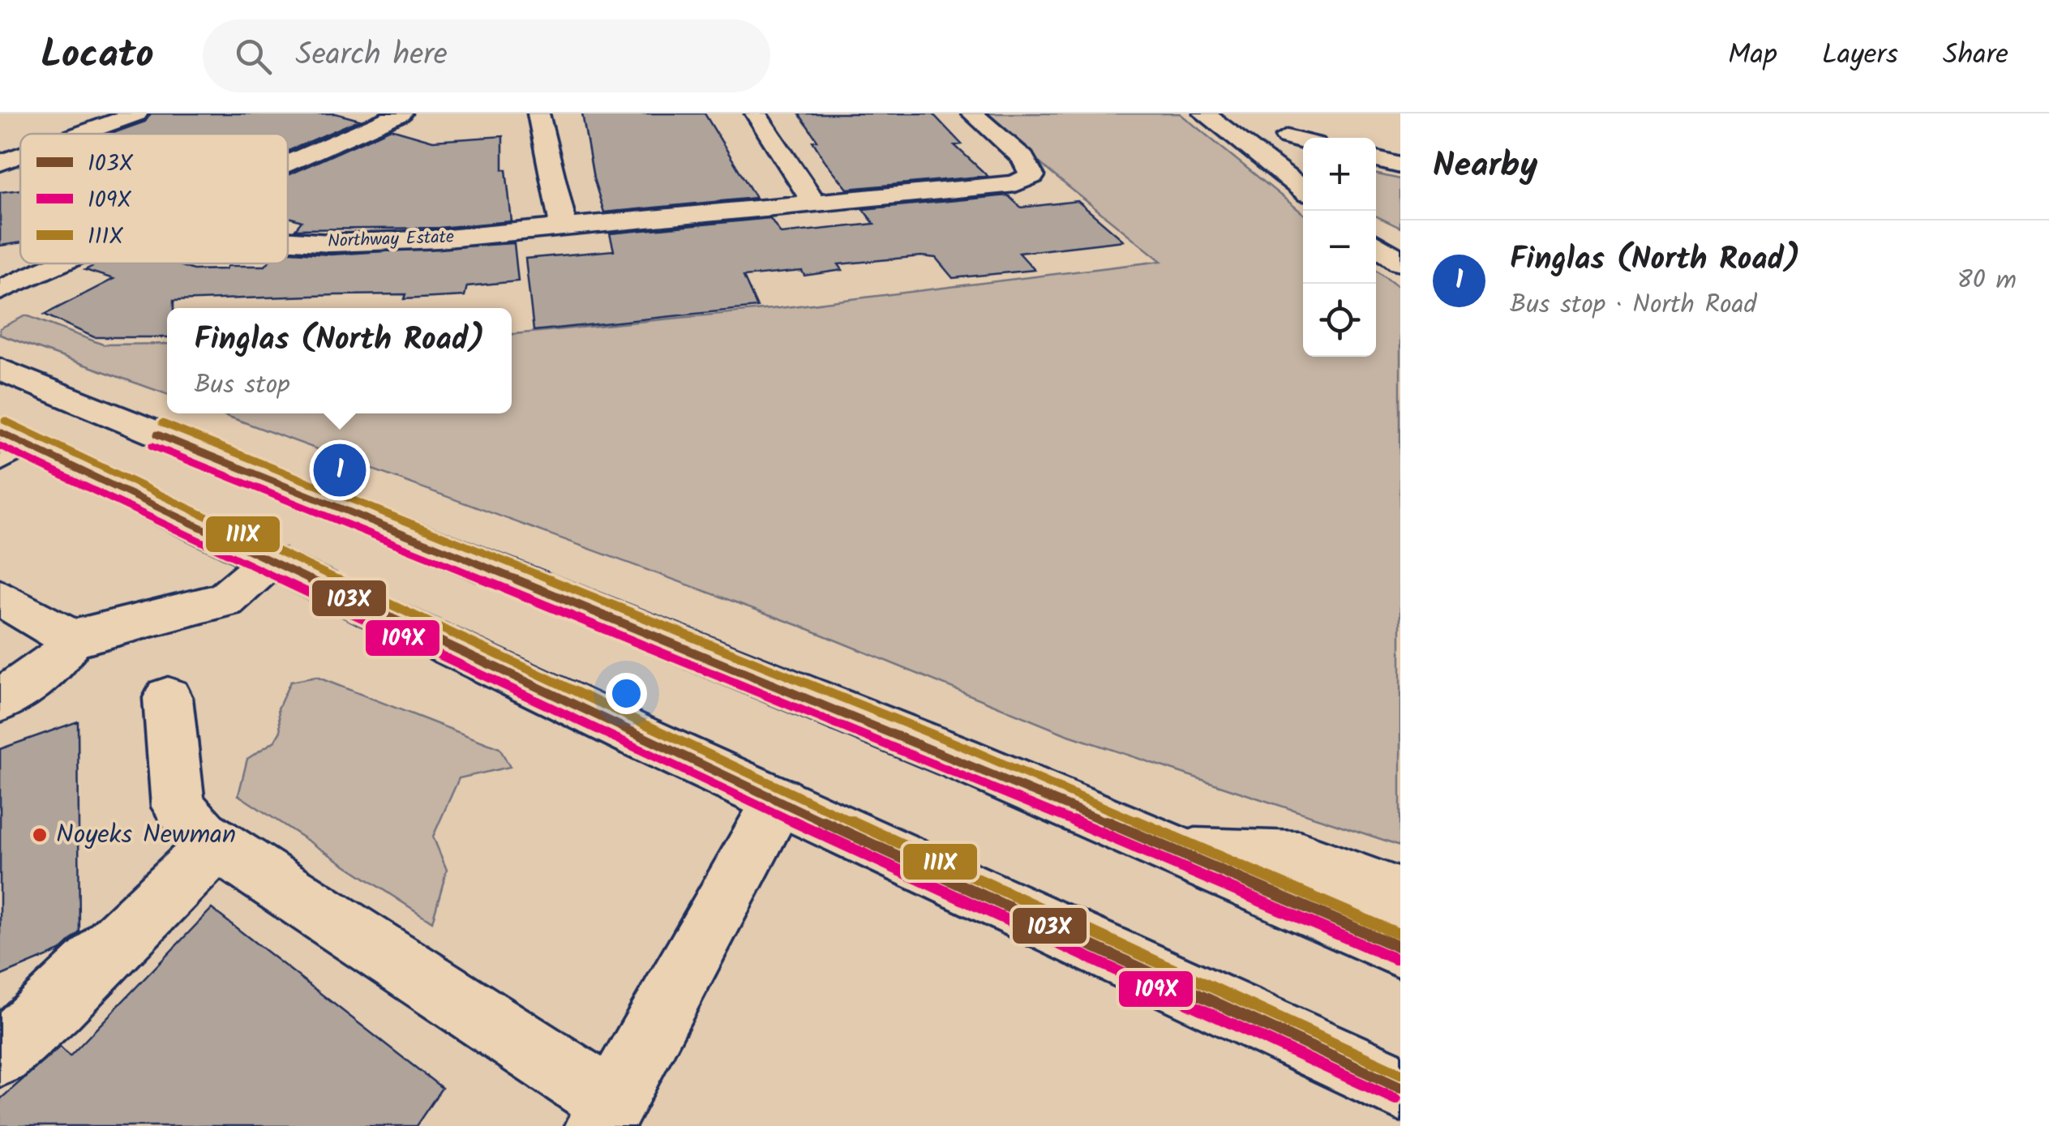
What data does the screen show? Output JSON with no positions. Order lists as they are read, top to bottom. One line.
{"streets":{"street":["Northway Estate"]},"places":["Noyeks Newman"],"lines":["transit line 111X","transit line 103X","transit line 109X"],"legend":["103X","109X","111X"],"page":{"header":"Locato","search":"Search here","nav":["Map","Layers","Share"],"heading":"Nearby","map_buttons":["+","−"],"list":[{"mark":"1","name":"Finglas (North Road)","note":"Bus stop · North Road","value":"80 m"}],"popup":["Finglas (North Road)","Bus stop"],"pins":"1"}}
